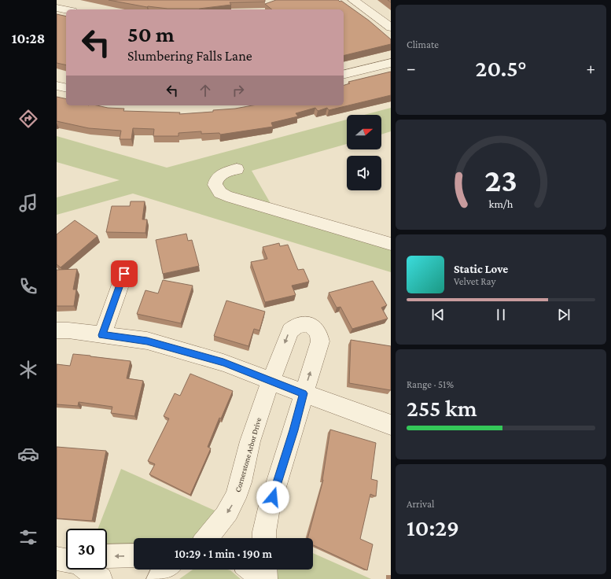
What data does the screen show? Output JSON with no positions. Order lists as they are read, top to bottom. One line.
{"streets":{"street":["Cornerstone Arbor Drive"]},"north":"right","page":{"tabs":"10:28","tile":["Climate",["Range · 51%","255 km"],["Arrival","10:29"]],"turn":["50 m","Slumbering Falls Lane"],"heat":["−","20.5°","+"],"song":["Static Love","Velvet Ray"],"limit":"30","trip":"10:29 · 1 min · 190 m","gauge":["23","km/h"]}}
